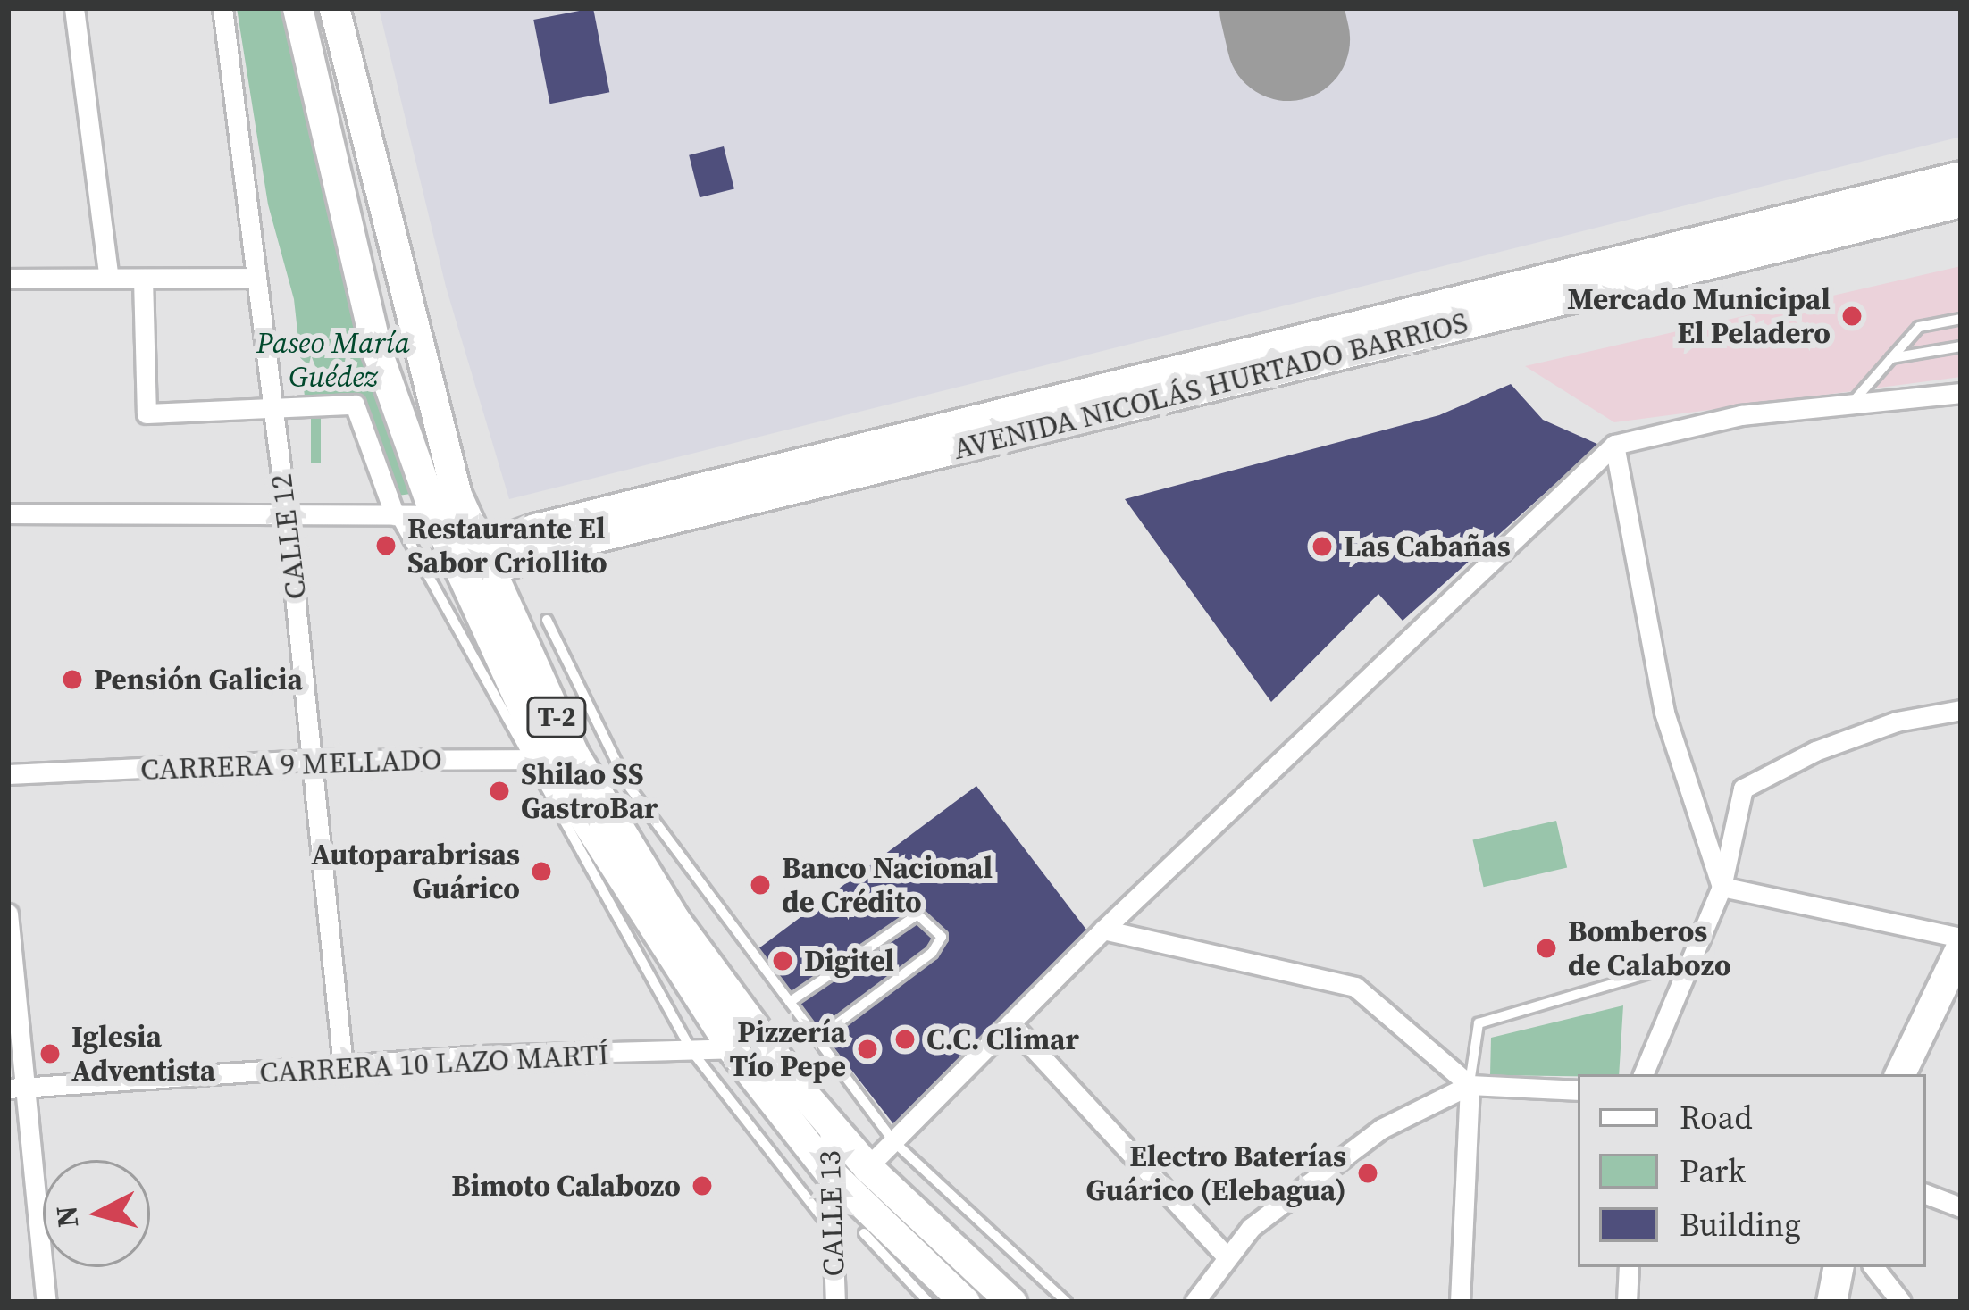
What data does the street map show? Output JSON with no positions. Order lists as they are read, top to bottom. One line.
{"streets":{"main road":["AVENIDA NICOLÁS HURTADO BARRIOS","T-2"],"street":["CALLE 12","CARRERA 9 MELLADO","CARRERA 10 LAZO MARTÍ","CALLE 13"]},"crossings":[["AVENIDA NICOLÁS HURTADO BARRIOS","T-2"],["CALLE 12","CARRERA 9 MELLADO"],["CALLE 12","CARRERA 10 LAZO MARTÍ"],["T-2","CARRERA 9 MELLADO"],["T-2","CARRERA 10 LAZO MARTÍ"],["T-2","CALLE 13"]],"parks":["Paseo María Guédez"],"places":["Mercado Municipal El Peladero","Restaurante El Sabor Criollito","Las Cabañas","Pensión Galicia","Shilao SS GastroBar","Autoparabrisas Guárico","Banco Nacional de Crédito","Bomberos de Calabozo","Digitel","C.C. Climar","Pizzería Tío Pepe","Iglesia Adventista","Electro Baterías Guárico (Elebagua)","Bimoto Calabozo"],"legend":["Road","Park","Building"],"north":"left"}
